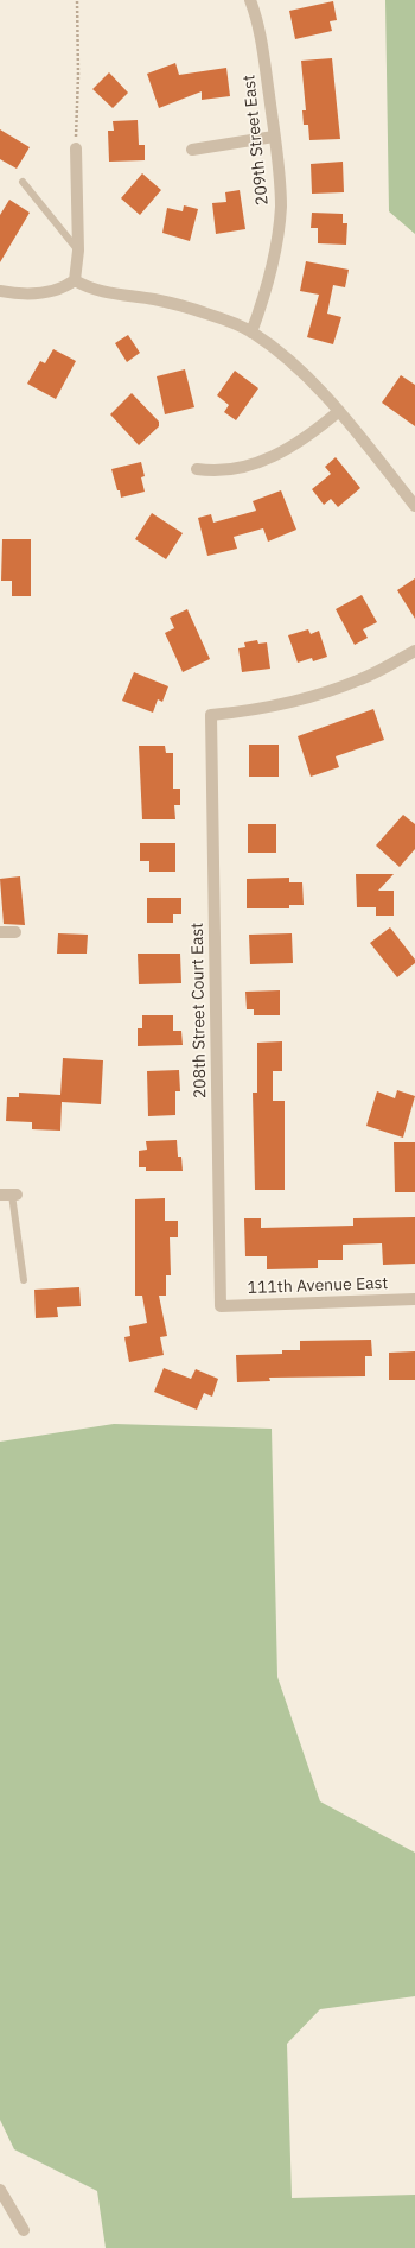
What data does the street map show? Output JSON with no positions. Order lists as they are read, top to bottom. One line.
{"streets":{"street":["209th Street East","208th Street Court East","111th Avenue East"]},"crossings":[["208th Street Court East","111th Avenue East"]]}
